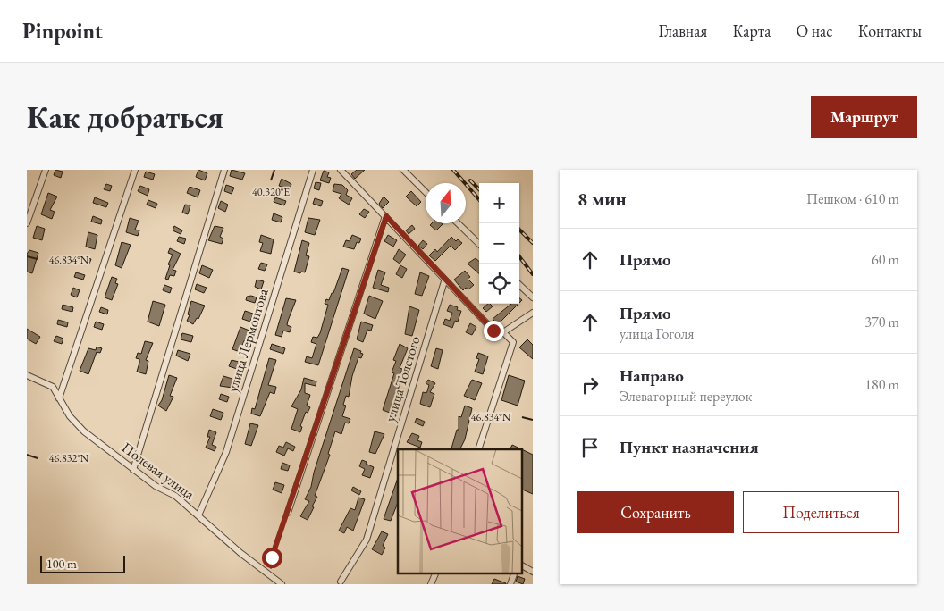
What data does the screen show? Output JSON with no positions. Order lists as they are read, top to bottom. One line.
{"streets":{"street":["улица Лермонтова","улица Толстого","Полевая улица"]},"crossings":[["улица Лермонтова","Полевая улица"]],"scale_bar":"100 m","north":"top","page":{"header":"Pinpoint","nav":["Главная","Карта","О нас","Контакты"],"buttons":["Маршрут",["Сохранить","Поделиться"]],"title":"Как добраться","heading":["8 мин","Пешком · 610 m"],"map_buttons":["+","−"],"list":[["Прямо","60 m"],["Прямо","улица Гоголя","370 m"],["Направо","Элеваторный переулок","180 m"],"Пункт назначения"],"scale":"100 m"},"coordinates":["40.320°E","46.834°N","46.832°N"]}
